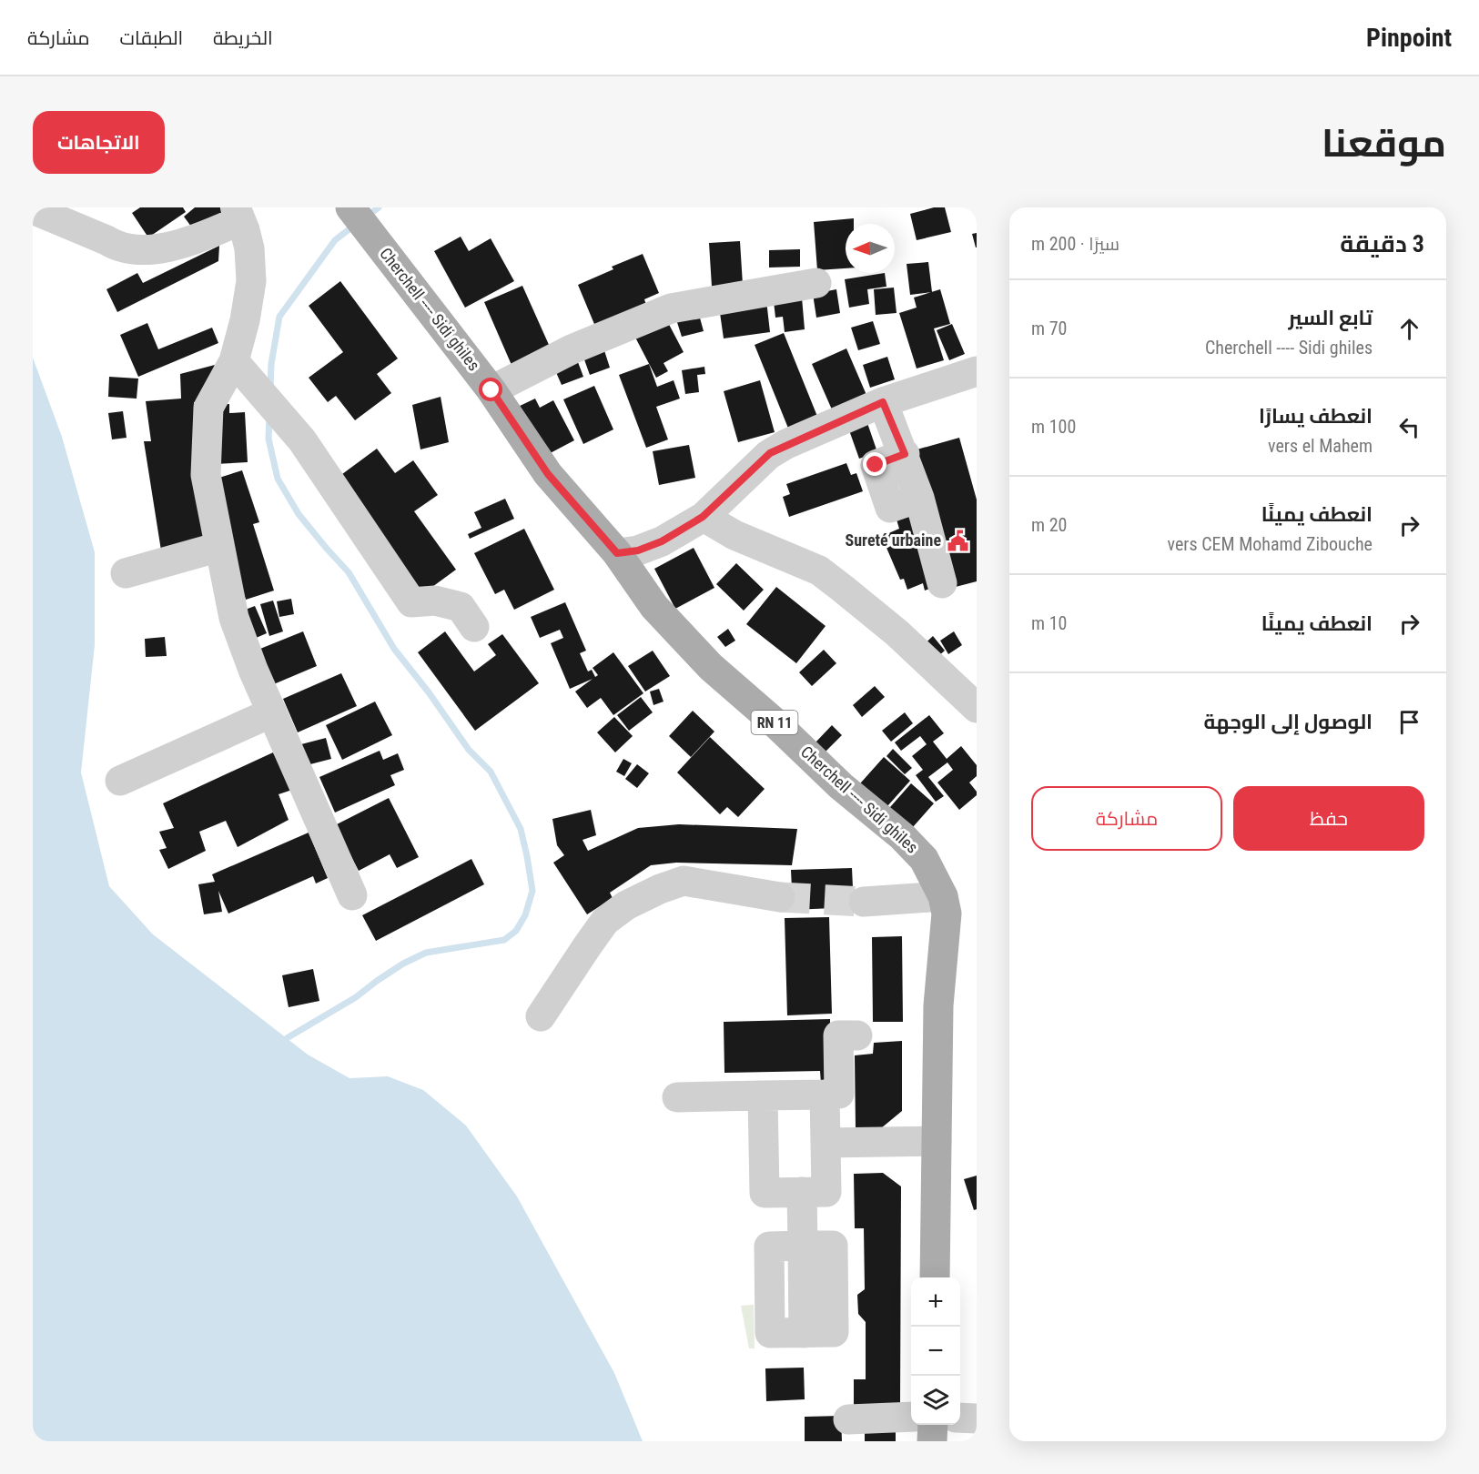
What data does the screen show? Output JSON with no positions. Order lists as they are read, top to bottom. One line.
{"streets":{"main road":["Cherchell ---- Sidi ghiles","RN 11"]},"places":{"public building":["Sureté urbaine"]},"north":"left","page":{"header":"Pinpoint","nav":["الخريطة","الطبقات","مشاركة"],"title":"موقعنا","buttons":["الاتجاهات",["حفظ","مشاركة"]],"heading":["3 دقيقة","سيرًا · 200 m"],"list":[["تابع السير","Cherchell ---- Sidi ghiles","70 m"],["انعطف يسارًا","vers el Mahem","100 m"],["انعطف يمينًا","vers CEM Mohamd Zibouche","20 m"],["انعطف يمينًا","10 m"],"الوصول إلى الوجهة"],"map_buttons":["+","−"]}}
